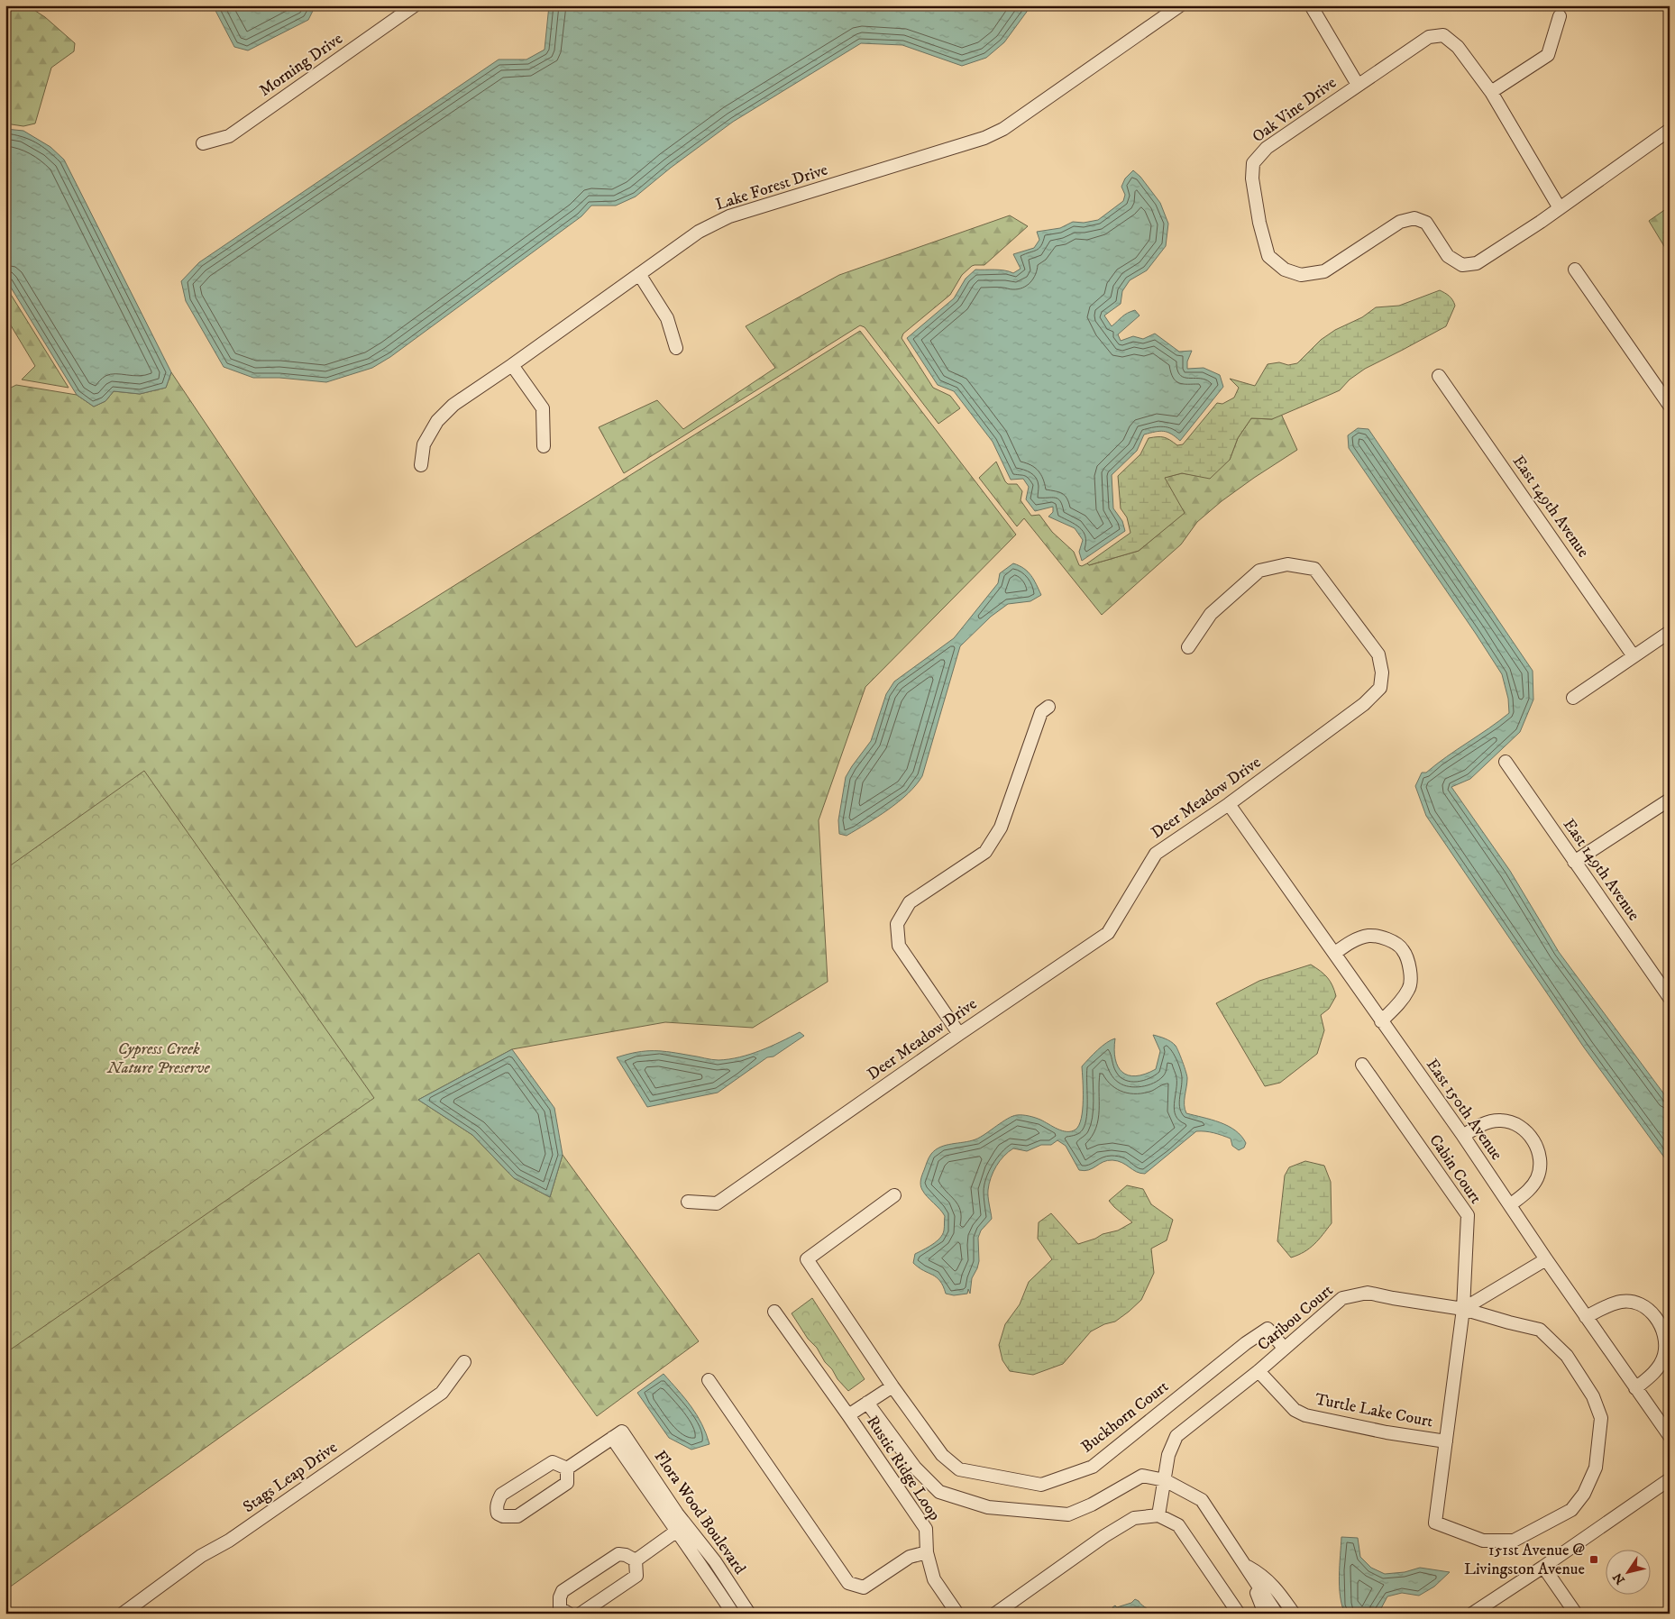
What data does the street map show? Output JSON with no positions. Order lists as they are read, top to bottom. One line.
{"streets":{"street":["Morning Drive","Oak Vine Drive","Lake Forest Drive","East 149th Avenue","Deer Meadow Drive","East 150th Avenue","Cabin Court","Caribou Court","Turtle Lake Court","Buckhorn Court","Rustic Ridge Loop","Stags Leap Drive","Flora Wood Boulevard"]},"crossings":[["Deer Meadow Drive","East 150th Avenue"],["Cabin Court","Caribou Court"],["Cabin Court","Turtle Lake Court"],["Caribou Court","Turtle Lake Court"],["Caribou Court","Buckhorn Court"]],"parks":["Cypress Creek Nature Preserve"],"places":{"transit":["151st Avenue @ Livingston Avenue"]},"north":"bottom left"}
